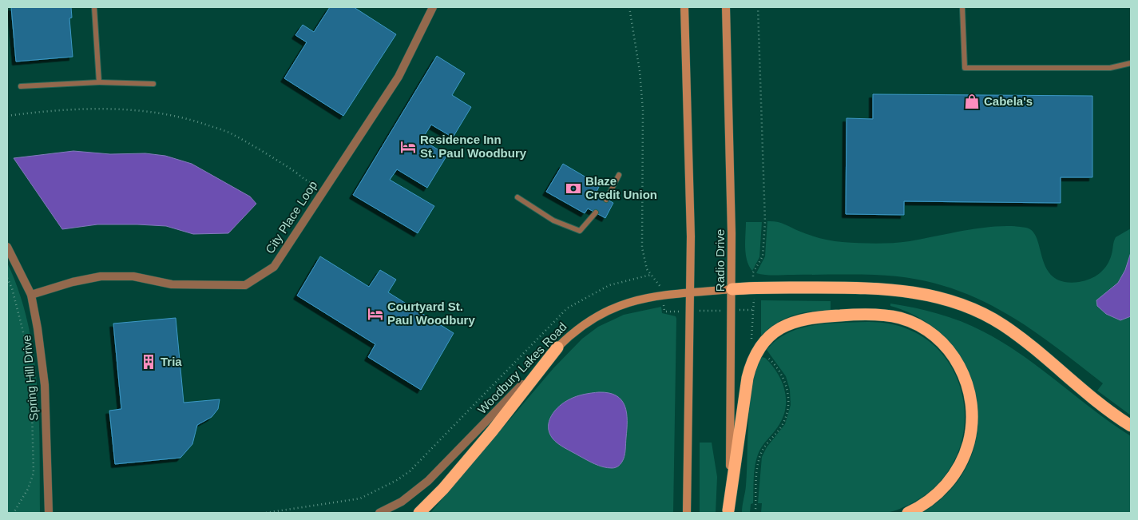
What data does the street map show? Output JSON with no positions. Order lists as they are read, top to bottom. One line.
{"streets":{"main road":["Radio Drive","Woodbury Lakes Road"],"street":["City Place Loop","Spring Hill Drive"]},"crossings":[["City Place Loop","Spring Hill Drive"],["Radio Drive","Woodbury Lakes Road"]],"places":{"shop":["Cabela's"],"hotel":["Residence Inn St. Paul Woodbury","Courtyard St. Paul Woodbury"],"bank":["Blaze Credit Union"],"building":["Tria"]}}
